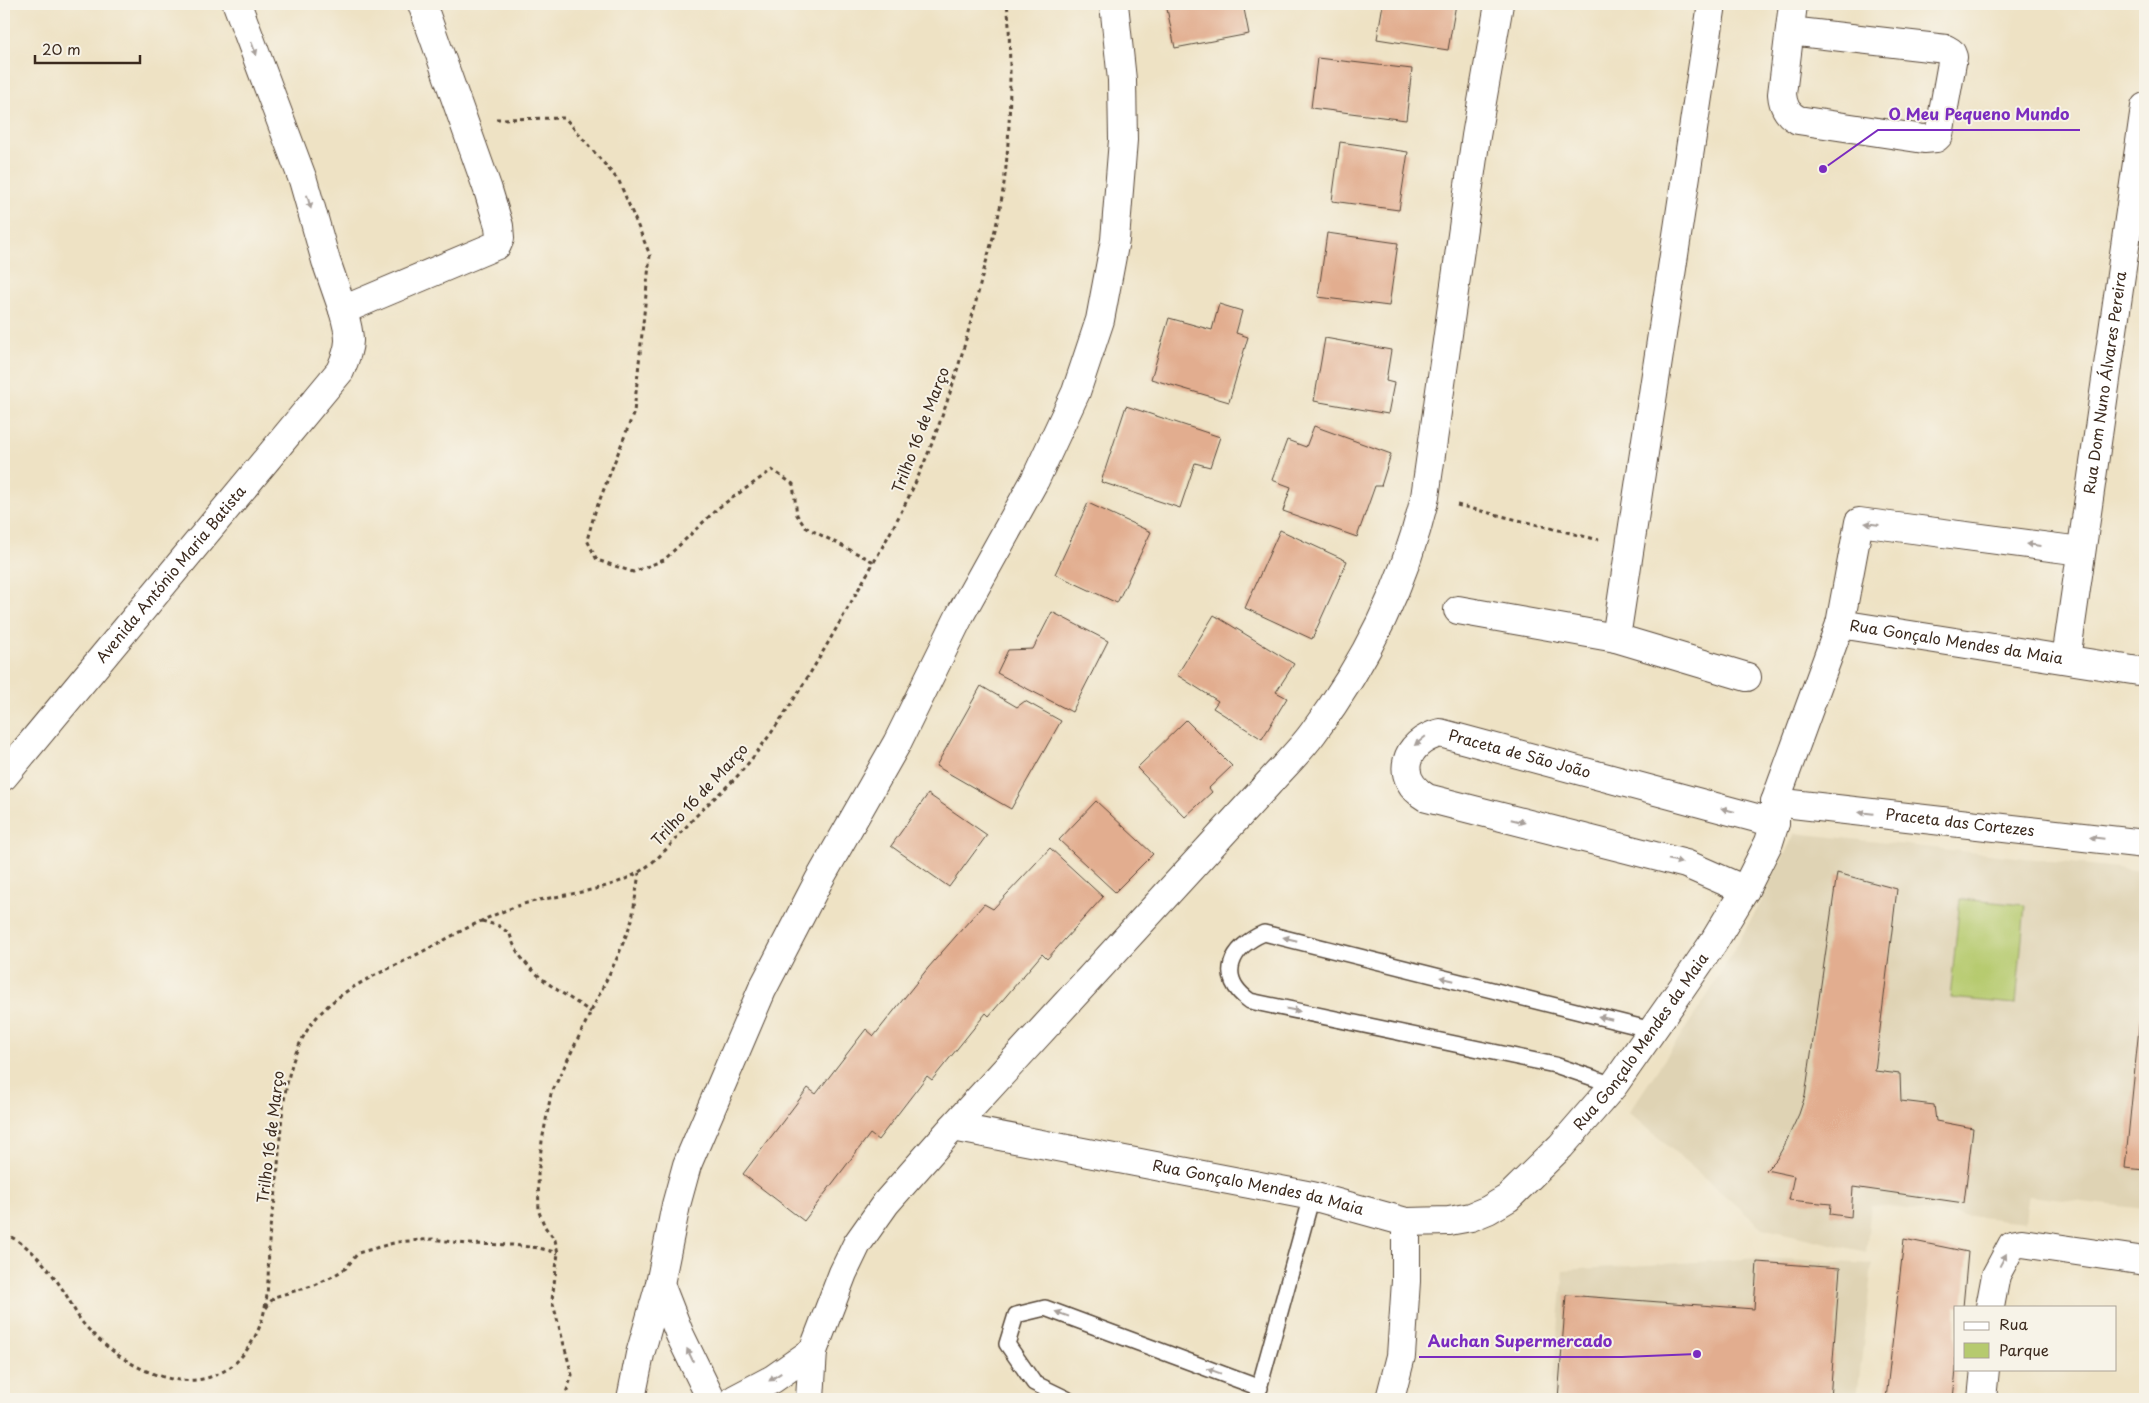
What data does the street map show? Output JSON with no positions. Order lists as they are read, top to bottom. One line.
{"streets":{"street":["Rua Dom Nuno Álvares Pereira","Avenida António Maria Batista","Rua Gonçalo Mendes da Maia","Praceta de São João","Praceta das Cortezes"],"path":["Trilho 16 de Março"]},"crossings":[["Rua Dom Nuno Álvares Pereira","Rua Gonçalo Mendes da Maia"],["Rua Gonçalo Mendes da Maia","Praceta de São João"],["Rua Gonçalo Mendes da Maia","Praceta das Cortezes"],["Praceta de São João","Praceta das Cortezes"]],"one_way":["Praceta das Cortezes"],"places":["O Meu Pequeno Mundo","Auchan Supermercado"],"legend":["Rua","Parque"],"scale_bar":"20 m"}
